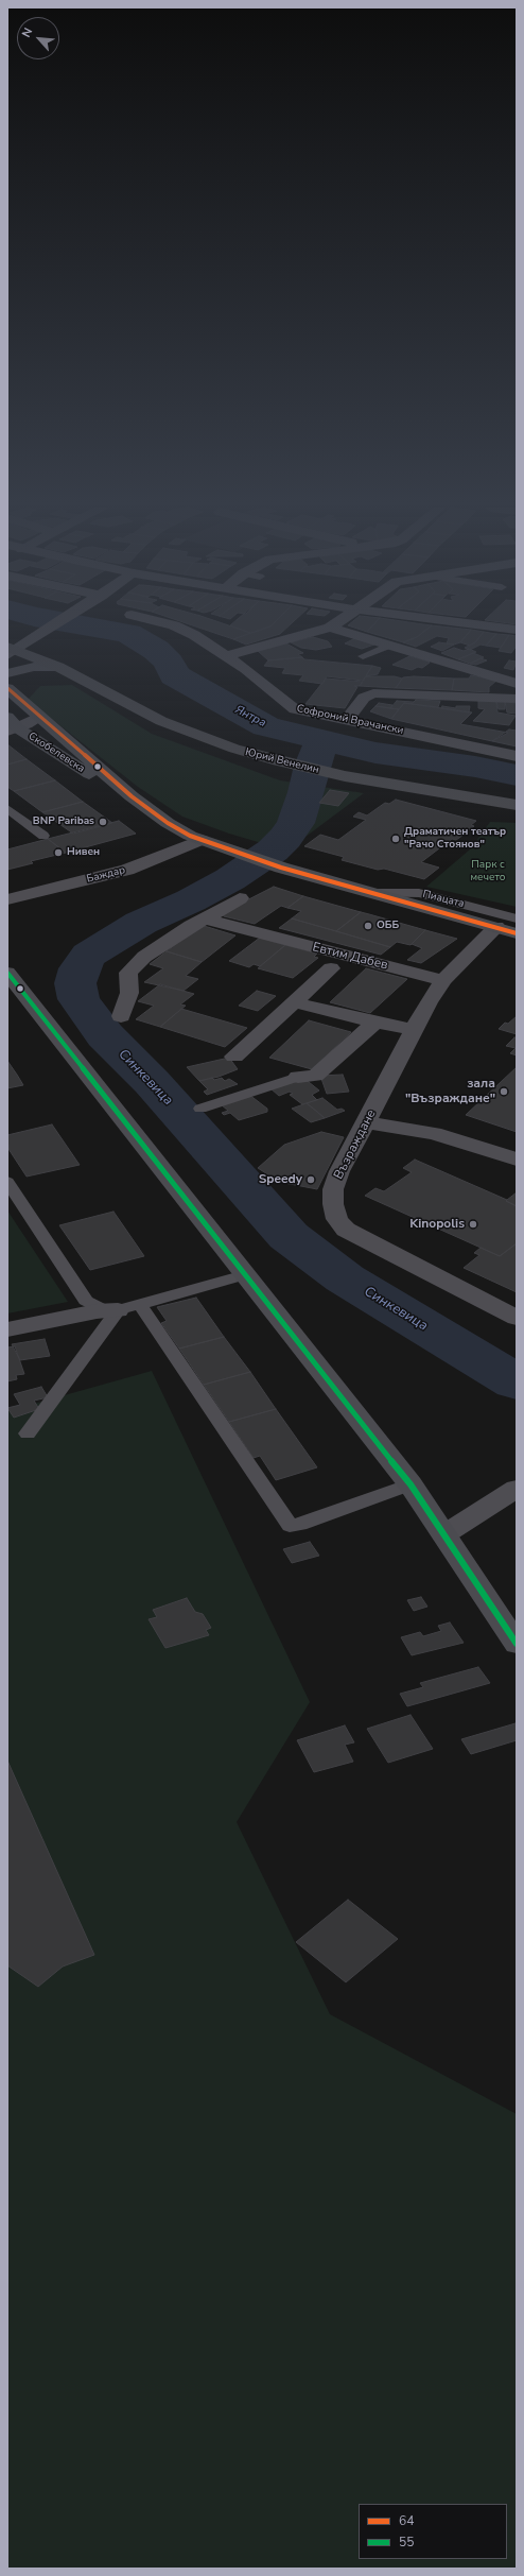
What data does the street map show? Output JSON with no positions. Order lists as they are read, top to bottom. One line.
{"streets":{"main road":["Скобелевска","Юрий Венелин"],"street":["Софроний Врачански","Баждар","Евтим Дабев","Възраждане"],"lane":["Пиацата"]},"crossings":[["Скобелевска","Баждар"],["Скобелевска","Пиацата"],["Скобелевска","Възраждане"],["Евтим Дабев","Възраждане"]],"water":["Янтра","Синкевица"],"parks":["Парк с мечето"],"places":["BNP Paribas","Драматичен театър \"Рачо Стоянов\"","Нивен","ОББ","зала \"Възраждане\"","Speedy","Kinopolis"],"lines":["transit line 64","transit line 55"],"legend":["64","55"],"north":"top left"}
